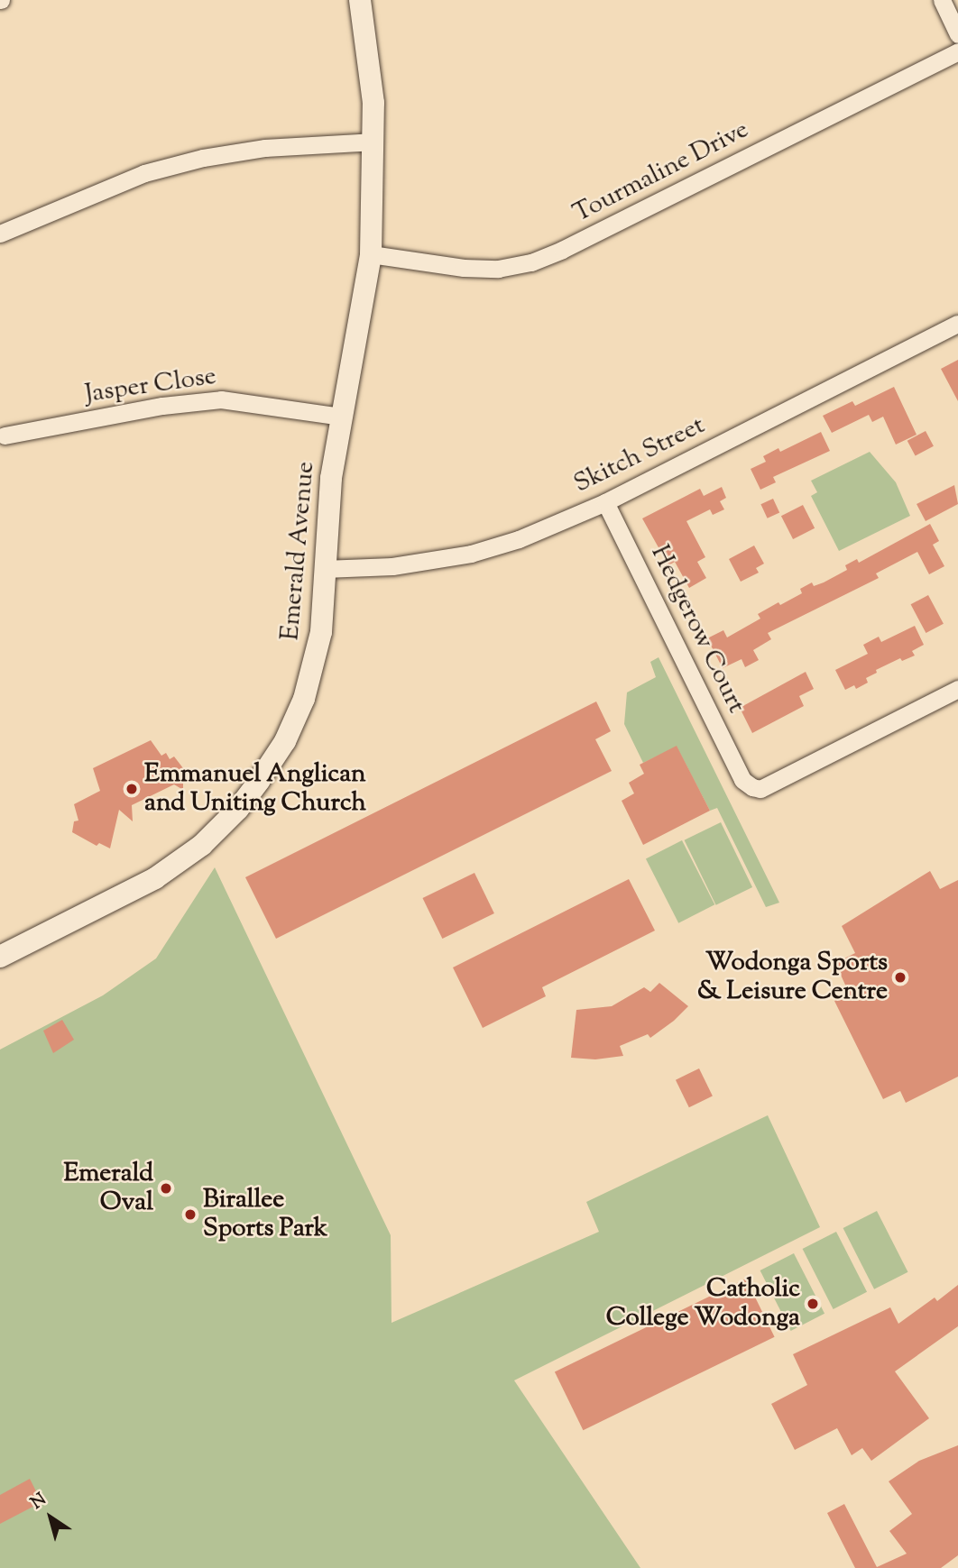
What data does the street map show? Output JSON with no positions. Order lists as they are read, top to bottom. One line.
{"streets":{"street":["Tourmaline Drive","Jasper Close","Skitch Street","Emerald Avenue","Hedgerow Court"]},"crossings":[["Tourmaline Drive","Emerald Avenue"],["Jasper Close","Emerald Avenue"],["Skitch Street","Emerald Avenue"],["Skitch Street","Hedgerow Court"]],"places":["Emmanuel Anglican and Uniting Church","Wodonga Sports & Leisure Centre","Emerald Oval","Birallee Sports Park","Catholic College Wodonga"],"north":"top left"}
